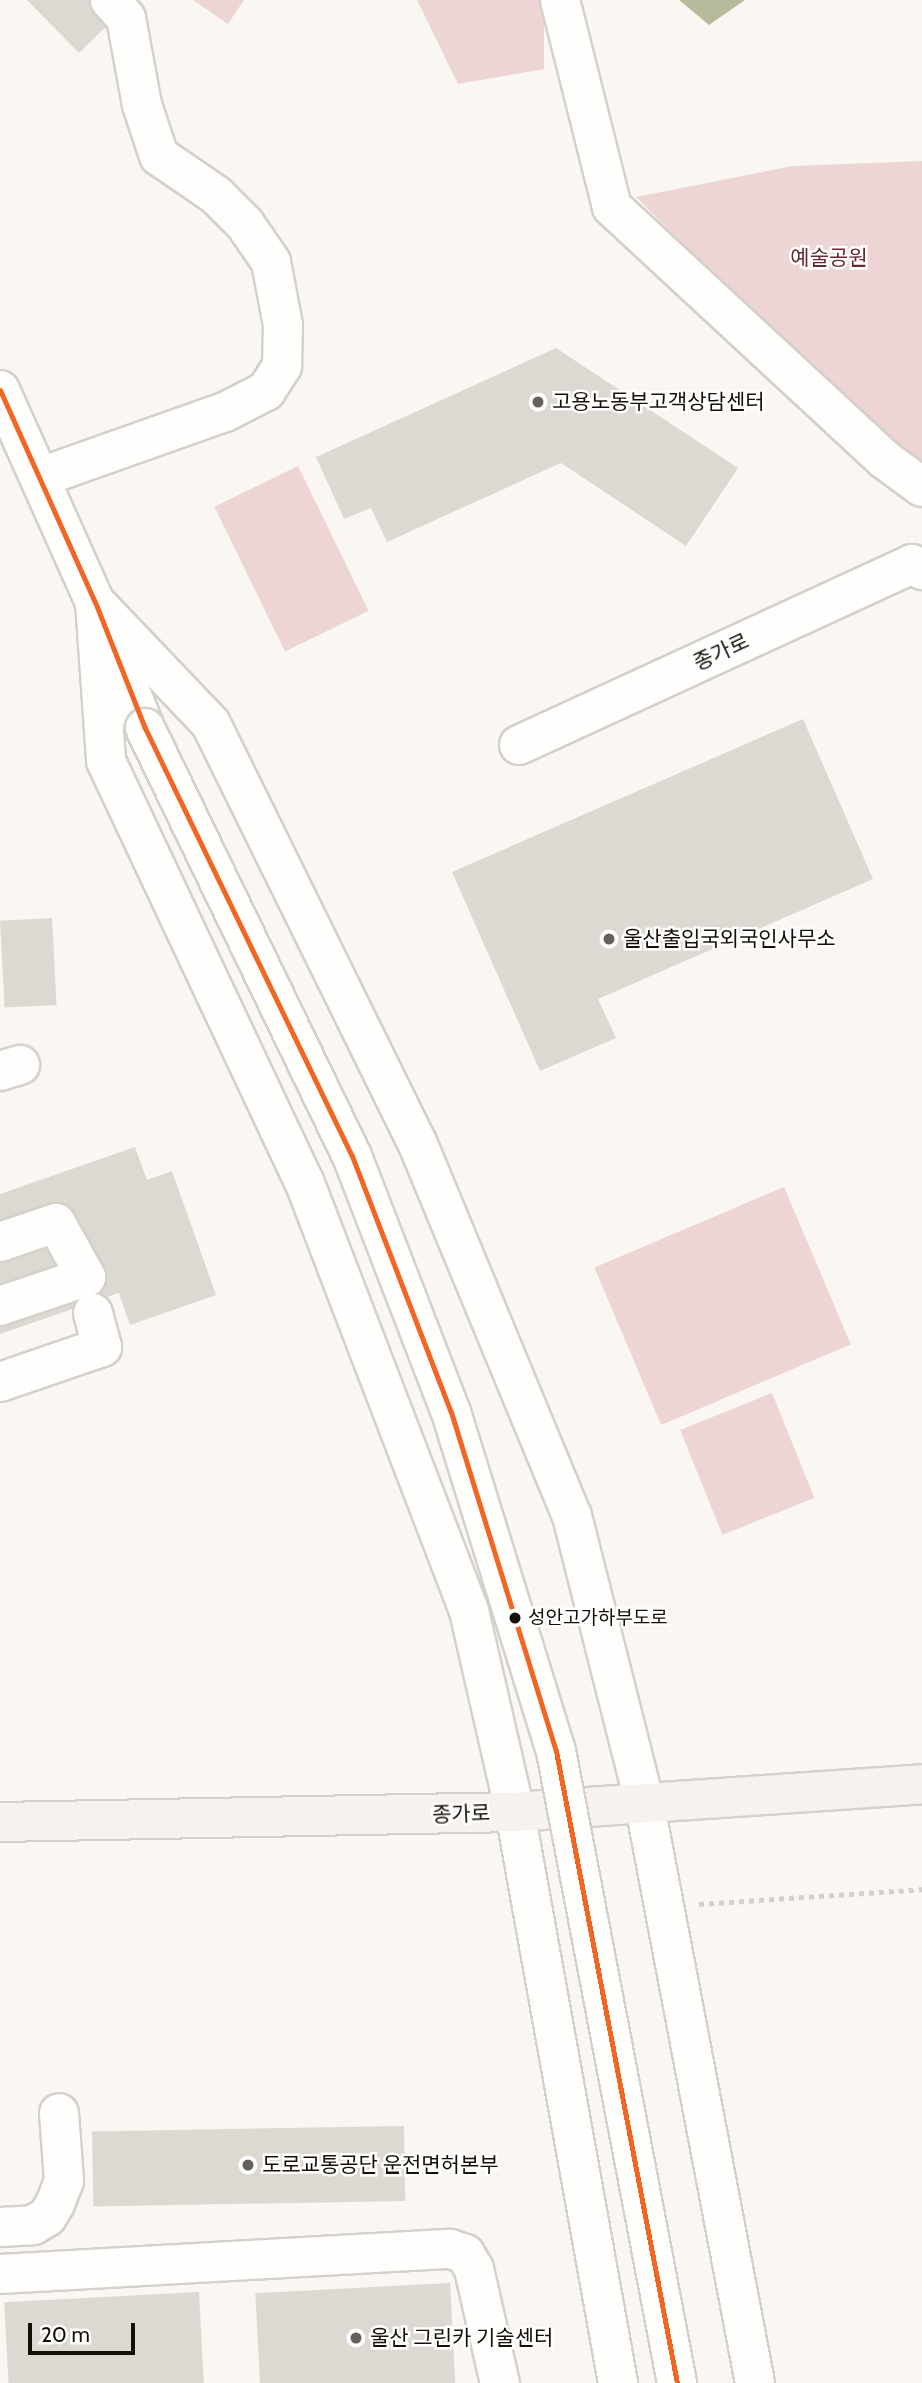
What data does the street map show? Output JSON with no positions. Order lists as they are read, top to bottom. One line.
{"streets":{"main road":["종가로"]},"parks":["예술공원"],"places":["고용노동부고객상담센터","울산출입국외국인사무소","성안고가하부도로","도로교통공단 운전면허본부","울산 그린카 기술센터"],"scale_bar":"20 m"}
